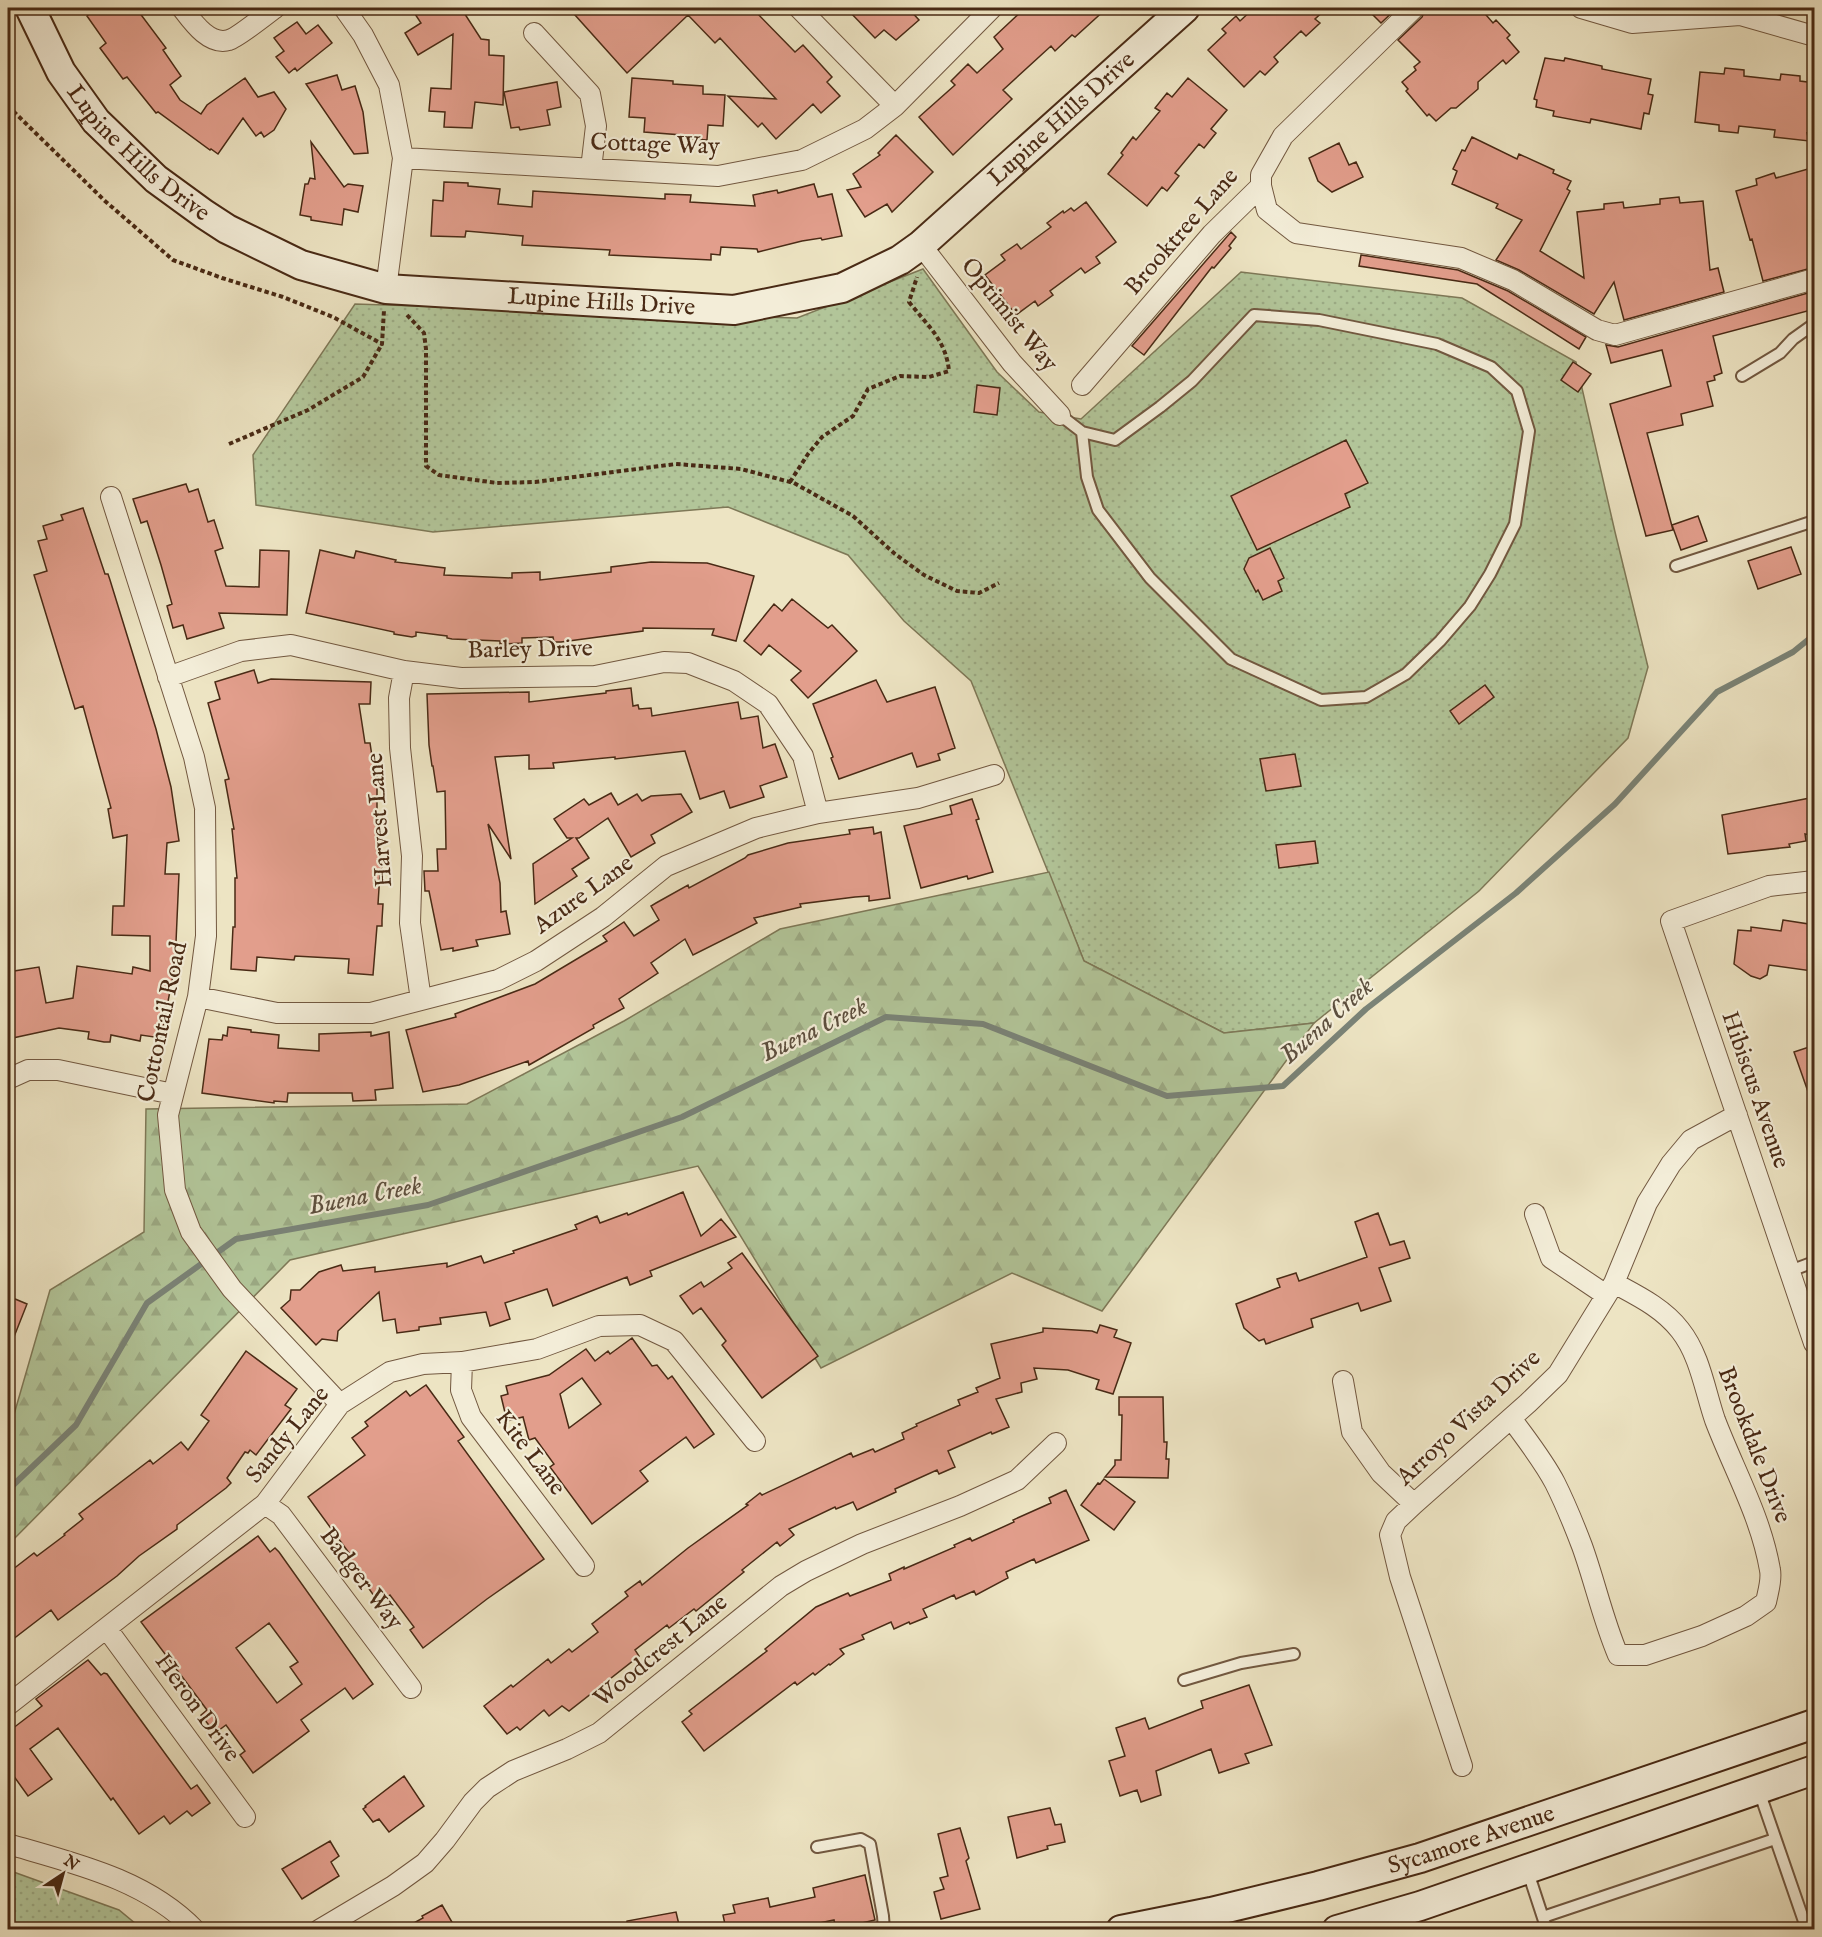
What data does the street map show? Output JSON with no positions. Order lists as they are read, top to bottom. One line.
{"streets":{"street":["Lupine Hills Drive","Cottage Way","Brooktree Lane","Optimist Way","Barley Drive","Harvest Lane","Azure Lane","Cottontail Road","Hibiscus Avenue","Arroyo Vista Drive","Sandy Lane","Brookdale Drive","Kite Lane","Badger Way","Woodcrest Lane","Heron Drive","Sycamore Avenue"]},"crossings":[["Lupine Hills Drive","Optimist Way"],["Barley Drive","Harvest Lane"],["Barley Drive","Azure Lane"],["Barley Drive","Cottontail Road"],["Harvest Lane","Azure Lane"],["Azure Lane","Cottontail Road"],["Cottontail Road","Sandy Lane"],["Hibiscus Avenue","Arroyo Vista Drive"],["Arroyo Vista Drive","Brookdale Drive"],["Sandy Lane","Kite Lane"],["Sandy Lane","Badger Way"],["Sandy Lane","Heron Drive"]],"water":["Buena Creek"],"north":"top right"}
